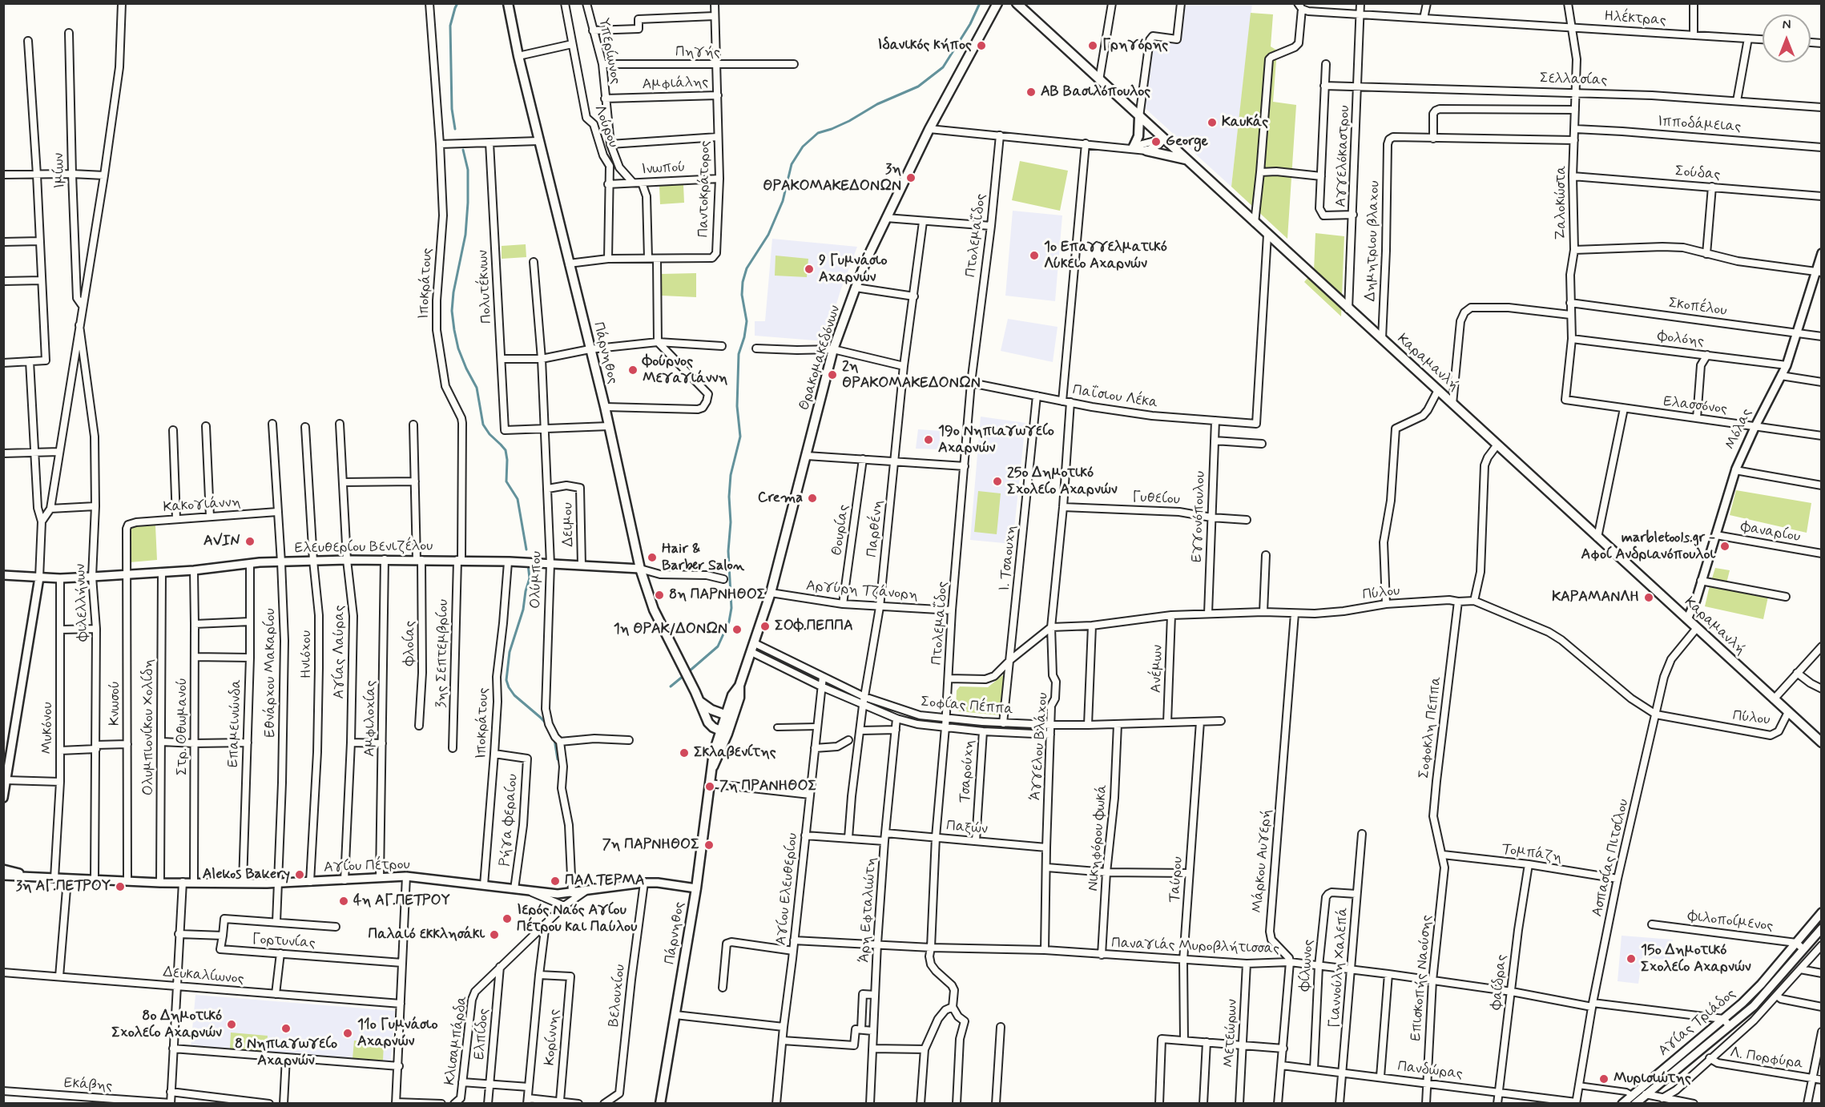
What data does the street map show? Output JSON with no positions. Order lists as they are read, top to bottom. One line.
{"streets":{"main road":["Πάρνηθος","Θρακομακεδόνων","Καραμανλή"],"street":["Ηλέκτρας","Υπερίωνος","Πηγής","Σελλασίας","Αμφιάλης","Ιπποδάμειας","Λούρου","Αγγελόκαστρου","Ινωπού","Ιμίων","Σούδας","Παντοκράτορος","Ζαλοκώστα","Πτολεμαΐδος","Δημητριου βλαχου","Ιποκράτους","Πολυτέκνων","Σκοπέλου","Φολόης","Παΐσιου Λέκα","Ελασσόνος","Μόλας","Γυθείου","Κακογιάννη","Εγγονόπουλου","Δειμου","Παρθένη","Θουρίας","Φαναρίου","Ελευθερίου Βενιζέλου","Ι. Τσαουχη","Ολύμπου","Αργύρη Τζάνορη","Πύλου","Φιλελλήνων","Φλοίας","Αγίας Λαύρας","3ης Σεπτεμβρίου","Ηνιόχου","Ανέμων","Εθνάρχου Μακαρίου","Κνωσού","Σοφίας Πέππα","Αμφιλοχίας","Επαμεινώνδα","Στρ. Οθωμανού","Ολυμπιονίκου Χολίδη","Σοφοκλη Πεππα","Μυκόνου","Άγγελου Βλάχου","Τσαρούχη","Ρήγα Φεραίου","Παξών","Νικηφόρου Φωκά","Τομπάζη","Ασπασίας Πιτσίλου","Μάρκου Αυγερή","Αγίου Πέτρου","Ταύρου","Αγίου Ελευθερίου","Άρη Εφταλιώτη","Φιλοποίμενος","Γορτυνίας","Παναγιάς Μυροβλήτισσας","Φίλωνος","Γιαννούλη Χαλεπά","Δευκαλίωνος","Επισκοπής Ναούσης","Φαίδρας","Βελουχίου","Αγίας Τριάδος","Μετεώρων","Ελπίδος","Κορίννης","Κλισαμπάρδα","Λ. Πορφύρα","Πανδώρας","Εκάβης"]},"crossings":[["Ηλέκτρας","Αγγελόκαστρου"],["Ηλέκτρας","Ζαλοκώστα"],["Υπερίωνος","Πηγής"],["Υπερίωνος","Αμφιάλης"],["Υπερίωνος","Ινωπού"],["Πηγής","Παντοκράτορος"],["Σελλασίας","Αγγελόκαστρου"],["Σελλασίας","Ζαλοκώστα"],["Αμφιάλης","Παντοκράτορος"],["Ιπποδάμειας","Ζαλοκώστα"],["Λούρου","Ινωπού"],["Λούρου","Παντοκράτορος"],["Αγγελόκαστρου","Καραμανλή"],["Ινωπού","Παντοκράτορος"],["Σούδας","Ζαλοκώστα"],["Παντοκράτορος","Πάρνηθος"],["Ζαλοκώστα","Σκοπέλου"],["Ζαλοκώστα","Φολόης"],["Ζαλοκώστα","Ελασσόνος"],["Πτολεμαΐδος","Παΐσιου Λέκα"],["Πτολεμαΐδος","Αργύρη Τζάνορη"],["Πτολεμαΐδος","Σοφίας Πέππα"],["Πτολεμαΐδος","Παξών"],["Πτολεμαΐδος","Παναγιάς Μυροβλήτισσας"],["Δημητριου βλαχου","Καραμανλή"],["Ιποκράτους","Ελευθερίου Βενιζέλου"],["Ιποκράτους","3ης Σεπτεμβρίου"],["Ιποκράτους","Ρήγα Φεραίου"],["Ιποκράτους","Αγίου Πέτρου"],["Πολυτέκνων","Ολύμπου"],["Σκοπέλου","Μόλας"],["Φολόης","Μόλας"],["Πάρνηθος","Θρακομακεδόνων"],["Πάρνηθος","Ελευθερίου Βενιζέλου"],["Πάρνηθος","Αγίου Πέτρου"],["Θρακομακεδόνων","Αργύρη Τζάνορη"],["Θρακομακεδόνων","Σοφίας Πέππα"],["Καραμανλή","Παΐσιου Λέκα"],["Καραμανλή","Μόλας"],["Καραμανλή","Πύλου"],["Καραμανλή","Ασπασίας Πιτσίλου"],["Παΐσιου Λέκα","Εγγονόπουλου"],["Παΐσιου Λέκα","Ι. Τσαουχη"],["Παΐσιου Λέκα","Άγγελου Βλάχου"],["Ελασσόνος","Μόλας"],["Μόλας","Φαναρίου"],["Γυθείου","Εγγονόπουλου"],["Γυθείου","Άγγελου Βλάχου"],["Κακογιάννη","Εθνάρχου Μακαρίου"],["Κακογιάννη","Κνωσού"],["Εγγονόπουλου","Πύλου"],["Δειμου","Ελευθερίου Βενιζέλου"],["Δειμου","Ολύμπου"],["Παρθένη","Αργύρη Τζάνορη"],["Παρθένη","Σοφίας Πέππα"],["Θουρίας","Αργύρη Τζάνορη"],["Ελευθερίου Βενιζέλου","Ολύμπου"],["Ελευθερίου Βενιζέλου","Φιλελλήνων"],["Ελευθερίου Βενιζέλου","Φλοίας"],["Ελευθερίου Βενιζέλου","Αγίας Λαύρας"],["Ελευθερίου Βενιζέλου","3ης Σεπτεμβρίου"],["Ελευθερίου Βενιζέλου","Ηνιόχου"],["Ελευθερίου Βενιζέλου","Εθνάρχου Μακαρίου"],["Ελευθερίου Βενιζέλου","Κνωσού"],["Ελευθερίου Βενιζέλου","Αμφιλοχίας"],["Ελευθερίου Βενιζέλου","Επαμεινώνδα"],["Ελευθερίου Βενιζέλου","Στρ. Οθωμανού"],["Ελευθερίου Βενιζέλου","Ολυμπιονίκου Χολίδη"],["Ελευθερίου Βενιζέλου","Μυκόνου"],["Ι. Τσαουχη","Σοφίας Πέππα"],["Ολύμπου","Αγίου Πέτρου"],["Πύλου","Ανέμων"],["Πύλου","Σοφοκλη Πεππα"],["Πύλου","Άγγελου Βλάχου"],["Πύλου","Ασπασίας Πιτσίλου"],["Πύλου","Μάρκου Αυγερή"],["Φιλελλήνων","Αγίου Πέτρου"],["Αγίας Λαύρας","Αγίου Πέτρου"],["Ηνιόχου","Αγίου Πέτρου"],["Ανέμων","Σοφίας Πέππα"],["Εθνάρχου Μακαρίου","Αγίου Πέτρου"],["Κνωσού","Αγίου Πέτρου"],["Σοφίας Πέππα","Άγγελου Βλάχου"],["Σοφίας Πέππα","Τσαρούχη"],["Σοφίας Πέππα","Νικηφόρου Φωκά"],["Σοφίας Πέππα","Ταύρου"],["Σοφίας Πέππα","Αγίου Ελευθερίου"],["Σοφίας Πέππα","Άρη Εφταλιώτη"],["Αμφιλοχίας","Αγίου Πέτρου"],["Επαμεινώνδα","Αγίου Πέτρου"],["Στρ. Οθωμανού","Αγίου Πέτρου"],["Ολυμπιονίκου Χολίδη","Αγίου Πέτρου"],["Σοφοκλη Πεππα","Τομπάζη"],["Σοφοκλη Πεππα","Επισκοπής Ναούσης"],["Μυκόνου","Αγίου Πέτρου"],["Άγγελου Βλάχου","Παξών"],["Άγγελου Βλάχου","Παναγιάς Μυροβλήτισσας"],["Τσαρούχη","Παξών"],["Ρήγα Φεραίου","Αγίου Πέτρου"],["Παξών","Άρη Εφταλιώτη"],["Νικηφόρου Φωκά","Παναγιάς Μυροβλήτισσας"],["Τομπάζη","Ασπασίας Πιτσίλου"],["Τομπάζη","Επισκοπής Ναούσης"],["Τομπάζη","Φαίδρας"],["Ασπασίας Πιτσίλου","Παναγιάς Μυροβλήτισσας"],["Ασπασίας Πιτσίλου","Πανδώρας"],["Μάρκου Αυγερή","Παναγιάς Μυροβλήτισσας"],["Αγίου Πέτρου","Βελουχίου"],["Αγίου Πέτρου","Κλισαμπάρδα"],["Ταύρου","Παναγιάς Μυροβλήτισσας"],["Αγίου Ελευθερίου","Παναγιάς Μυροβλήτισσας"],["Άρη Εφταλιώτη","Παναγιάς Μυροβλήτισσας"],["Φιλοποίμενος","Αγίας Τριάδος"],["Παναγιάς Μυροβλήτισσας","Φίλωνος"],["Παναγιάς Μυροβλήτισσας","Γιαννούλη Χαλεπά"],["Παναγιάς Μυροβλήτισσας","Επισκοπής Ναούσης"],["Παναγιάς Μυροβλήτισσας","Φαίδρας"],["Παναγιάς Μυροβλήτισσας","Αγίας Τριάδος"],["Παναγιάς Μυροβλήτισσας","Μετεώρων"],["Φίλωνος","Γιαννούλη Χαλεπά"],["Φίλωνος","Πανδώρας"],["Γιαννούλη Χαλεπά","Πανδώρας"],["Επισκοπής Ναούσης","Πανδώρας"],["Φαίδρας","Πανδώρας"],["Ελπίδος","Κλισαμπάρδα"]],"places":["Ιδανικός κήπος","Γρηγόρης","ΑΒ Βασιλόπουλος","Καυκάς","George","3η ΘΡΑΚΟΜΑΚΕΔΟΝΩΝ","1ο Επαγγελματικό Λύκειο Αχαρνών","9 Γυμνάσιο Αχαρνών","Φούρνος Μεγαγιάννη","2η ΘΡΑΚΟΜΑΚΕΔΟΝΩΝ","19ο Νηπιαγωγείο Αχαρνών","25ο Δημοτικό Σχολείο Αχαρνών","Crema","AVIN","marbletools.gr - Αφοί Ανδριανόπουλοι","Hair & Barber Salon","8η ΠΑΡΝΗΘΟΣ","ΚΑΡΑΜΑΝΛΗ","ΣΟΦ.ΠΕΠΠΑ","1η ΘΡΑΚ/ΔΟΝΩΝ","Σκλαβενίτης","7η ΠΡΑΝΗΘΟΣ","7η ΠΑΡΝΗΘΟΣ","Alekos Bakery","ΠΑΛ.ΤΕΡΜΑ","3η ΑΓ.ΠΕΤΡΟΥ","4η ΑΓ.ΠΕΤΡΟΥ","Ιερός Ναός Αγίου Πέτρου και Παύλου","Παλαιό εκκλησάκι","15ο Δημοτικό Σχολείο Αχαρνών","8ο Δημοτικό Σχολείο Αχαρνών","8 Νηπιαγωγείο Αχαρνών","11ο Γυμνάσιο Αχαρνών","Μυρισιώτης"],"north":"top"}
